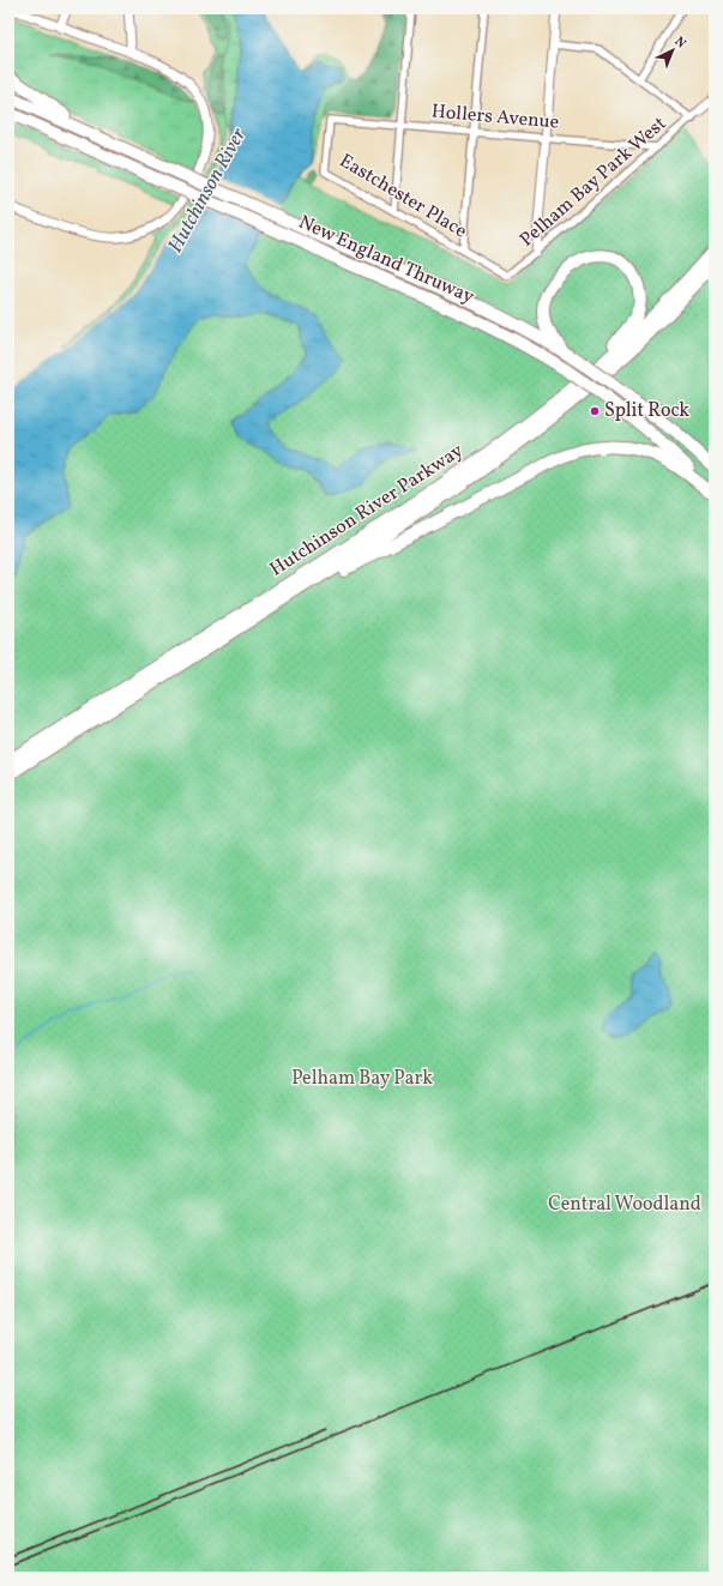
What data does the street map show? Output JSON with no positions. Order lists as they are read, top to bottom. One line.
{"streets":{"highway":["New England Thruway","Hutchinson River Parkway"],"street":["Hollers Avenue","Pelham Bay Park West","Eastchester Place"]},"crossings":[["Hollers Avenue","Pelham Bay Park West"],["Hollers Avenue","Eastchester Place"],["Pelham Bay Park West","Eastchester Place"]],"water":["Hutchinson River"],"parks":["Pelham Bay Park","Central Woodland"],"places":["Split Rock"],"north":"top right"}
